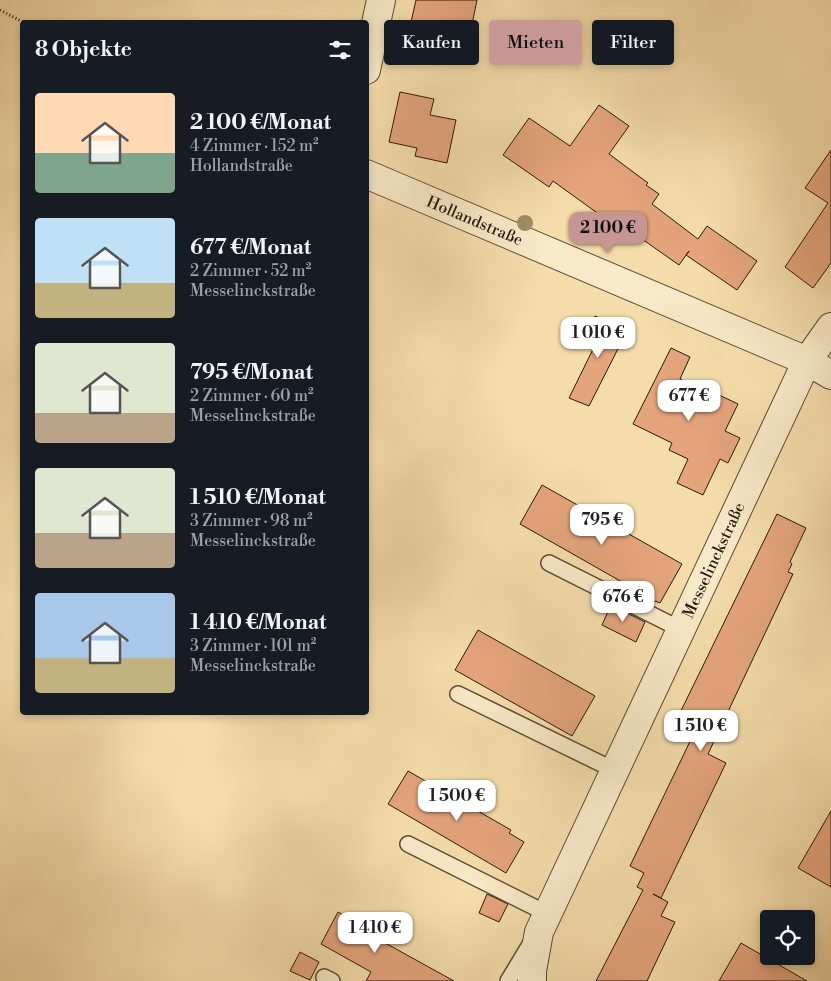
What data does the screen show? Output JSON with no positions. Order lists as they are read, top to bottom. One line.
{"streets":{"street":["Hollandstraße","Messelinckstraße"]},"crossings":[["Hollandstraße","Messelinckstraße"]],"page":{"chip":["Kaufen","Mieten","Filter"],"heading":"8 Objekte","list":[{"name":"2 100 €/Monat","note":"4 Zimmer · 152 m² · Hollandstraße"},{"name":"677 €/Monat","note":"2 Zimmer · 52 m² · Messelinckstraße"},{"name":"795 €/Monat","note":"2 Zimmer · 60 m² · Messelinckstraße"},{"name":"1 510 €/Monat","note":"3 Zimmer · 98 m² · Messelinckstraße"},{"name":"1 410 €/Monat","note":"3 Zimmer · 101 m² · Messelinckstraße"}],"price":["2 100 €","1 010 €","677 €","795 €","676 €","1 510 €","1 500 €","1 410 €"]}}
